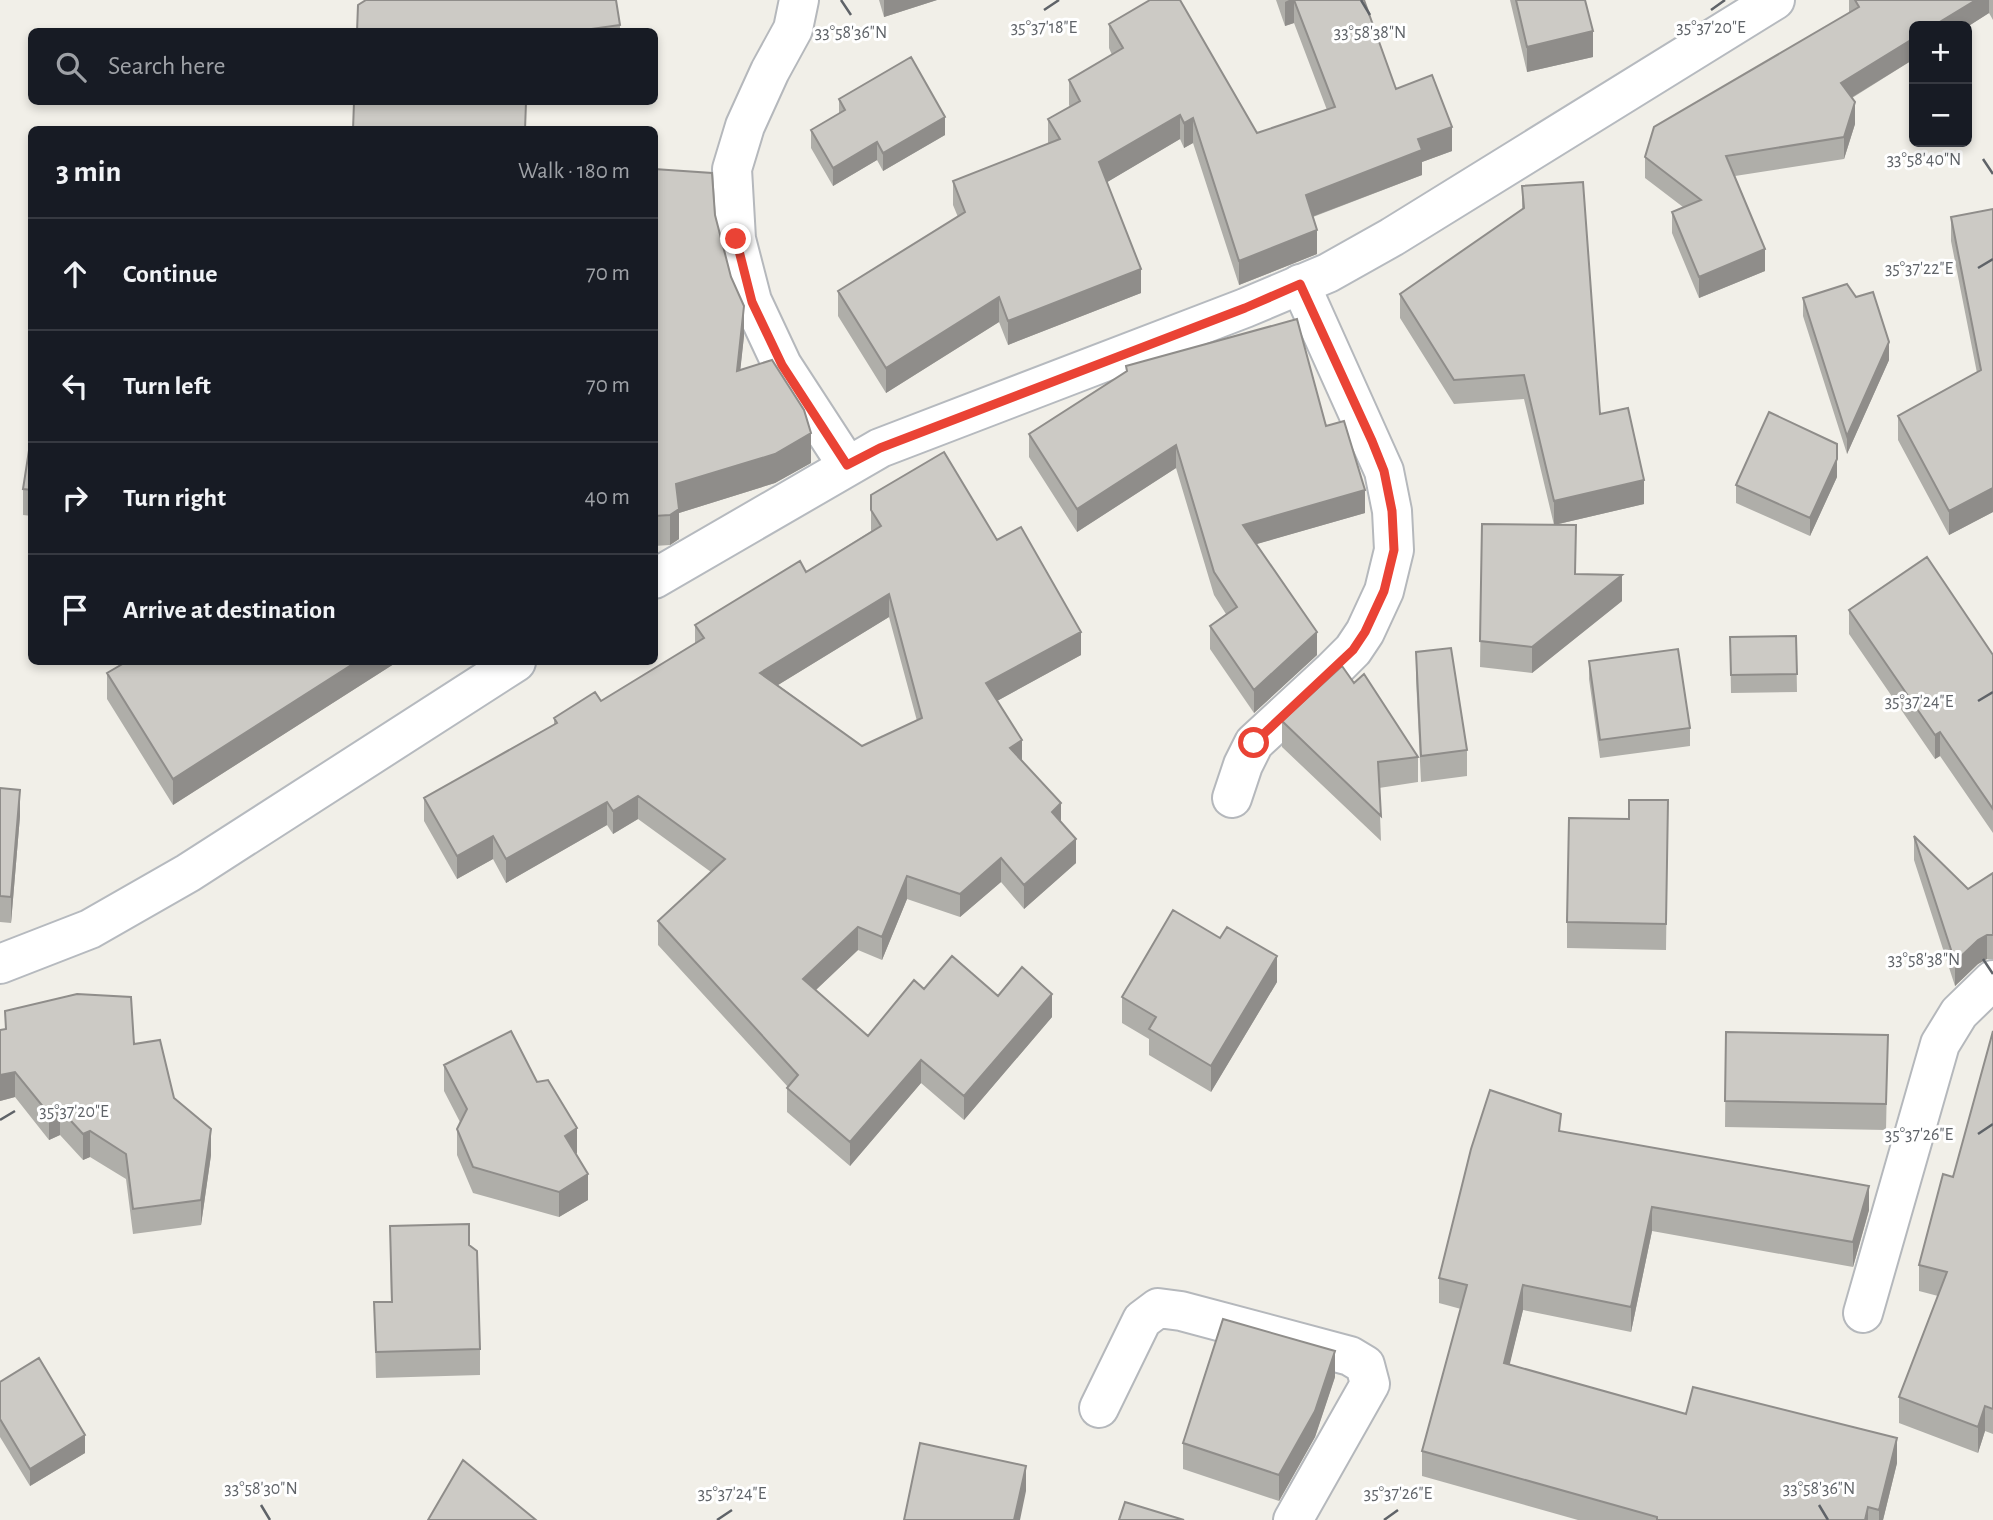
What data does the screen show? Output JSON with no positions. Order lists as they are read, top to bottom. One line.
{"page":{"map_buttons":["+","−"],"search":"Search here","heading":["3 min","Walk · 180 m"],"list":[["Continue","70 m"],["Turn left","70 m"],["Turn right","40 m"],"Arrive at destination"]},"coordinates":["35°37'18\"E","35°37'20\"E","33°58'36\"N","33°58'38\"N","33°58'40\"N","35°37'22\"E","35°37'24\"E","35°37'26\"E","33°58'30\"N"]}
